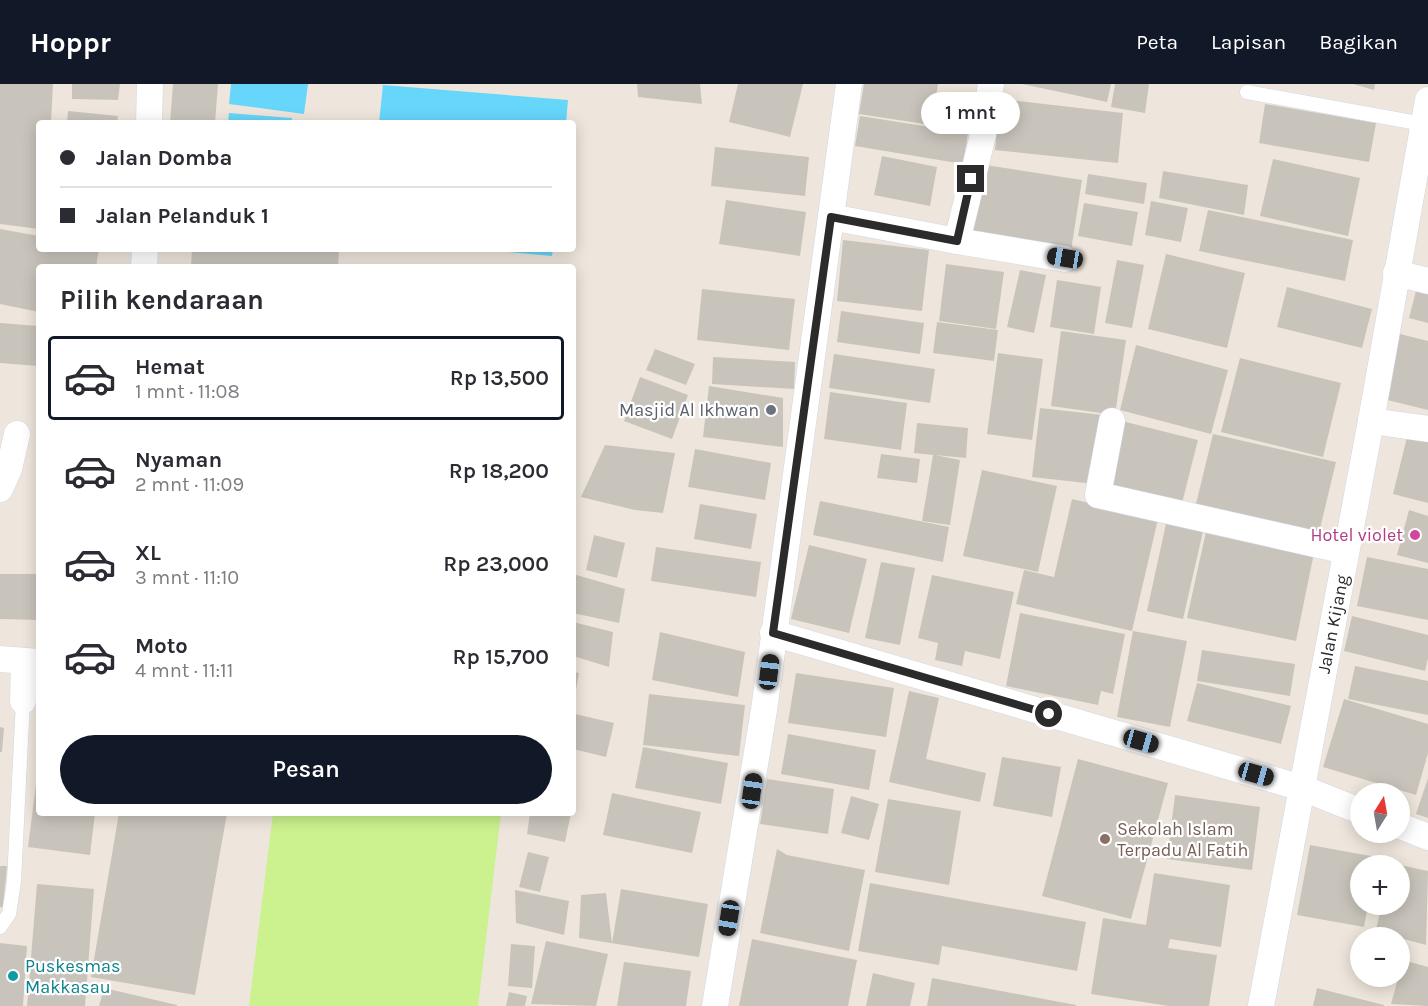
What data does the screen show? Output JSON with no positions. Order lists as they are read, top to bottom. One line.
{"streets":{"street":["Jalan Kijang"]},"places":["Masjid Al Ikhwan","Hotel violet","Sekolah Islam Terpadu Al Fatih","Puskesmas Makkasau"],"north":"top","page":{"header":"Hoppr","nav":["Peta","Lapisan","Bagikan"],"bubble":"1 mnt","banner":["Jalan Domba","Jalan Pelanduk 1"],"heading":"Pilih kendaraan","list":[{"name":"Hemat","note":"1 mnt · 11:08","value":"Rp 13,500"},{"name":"Nyaman","note":"2 mnt · 11:09","value":"Rp 18,200"},{"name":"XL","note":"3 mnt · 11:10","value":"Rp 23,000"},{"name":"Moto","note":"4 mnt · 11:11","value":"Rp 15,700"}],"buttons":"Pesan","map_buttons":["+","−"]}}
